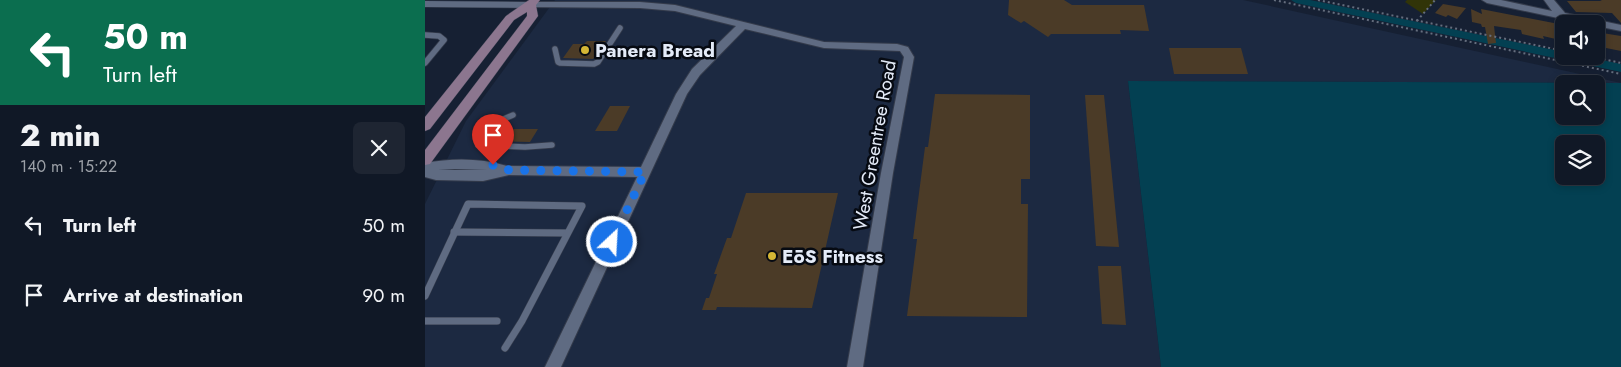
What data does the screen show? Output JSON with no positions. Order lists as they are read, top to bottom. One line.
{"streets":{"street":["West Greentree Road"]},"places":["Panera Bread","EōS Fitness"],"page":{"turn":["50 m","Turn left"],"heading":["2 min","140 m · 15:22"],"list":[{"name":"Turn left","value":"50 m"},{"name":"Arrive at destination","value":"90 m"}]}}
